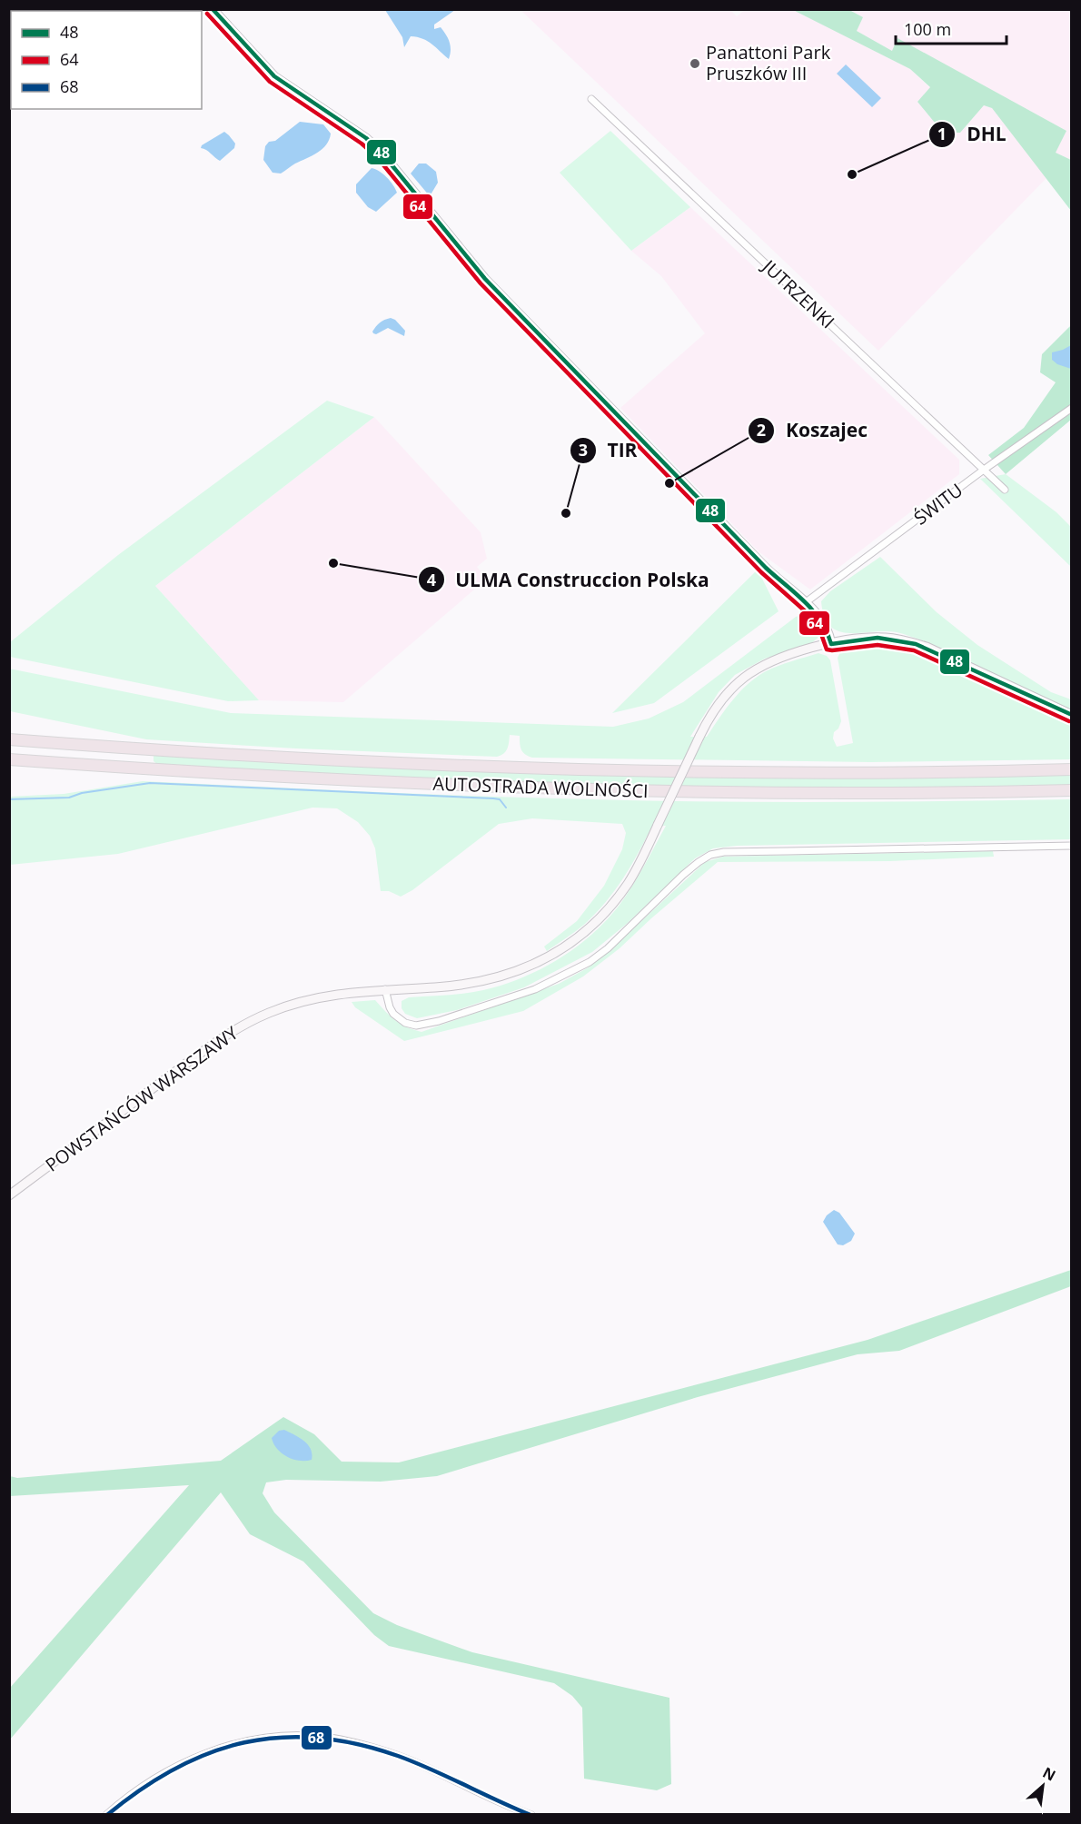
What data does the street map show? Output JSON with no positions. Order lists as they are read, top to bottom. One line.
{"streets":{"highway":["AUTOSTRADA WOLNOŚCI"],"street":["JUTRZENKI","ŚWITU","POWSTAŃCÓW WARSZAWY"]},"crossings":[["JUTRZENKI","ŚWITU"]],"places":["Panattoni Park Pruszków III","DHL","Koszajec","TIR","ULMA Construccion Polska"],"lines":["transit line 48","transit line 64","transit line 68"],"legend":["48","64","68"],"scale_bar":"100 m","north":"top right"}
